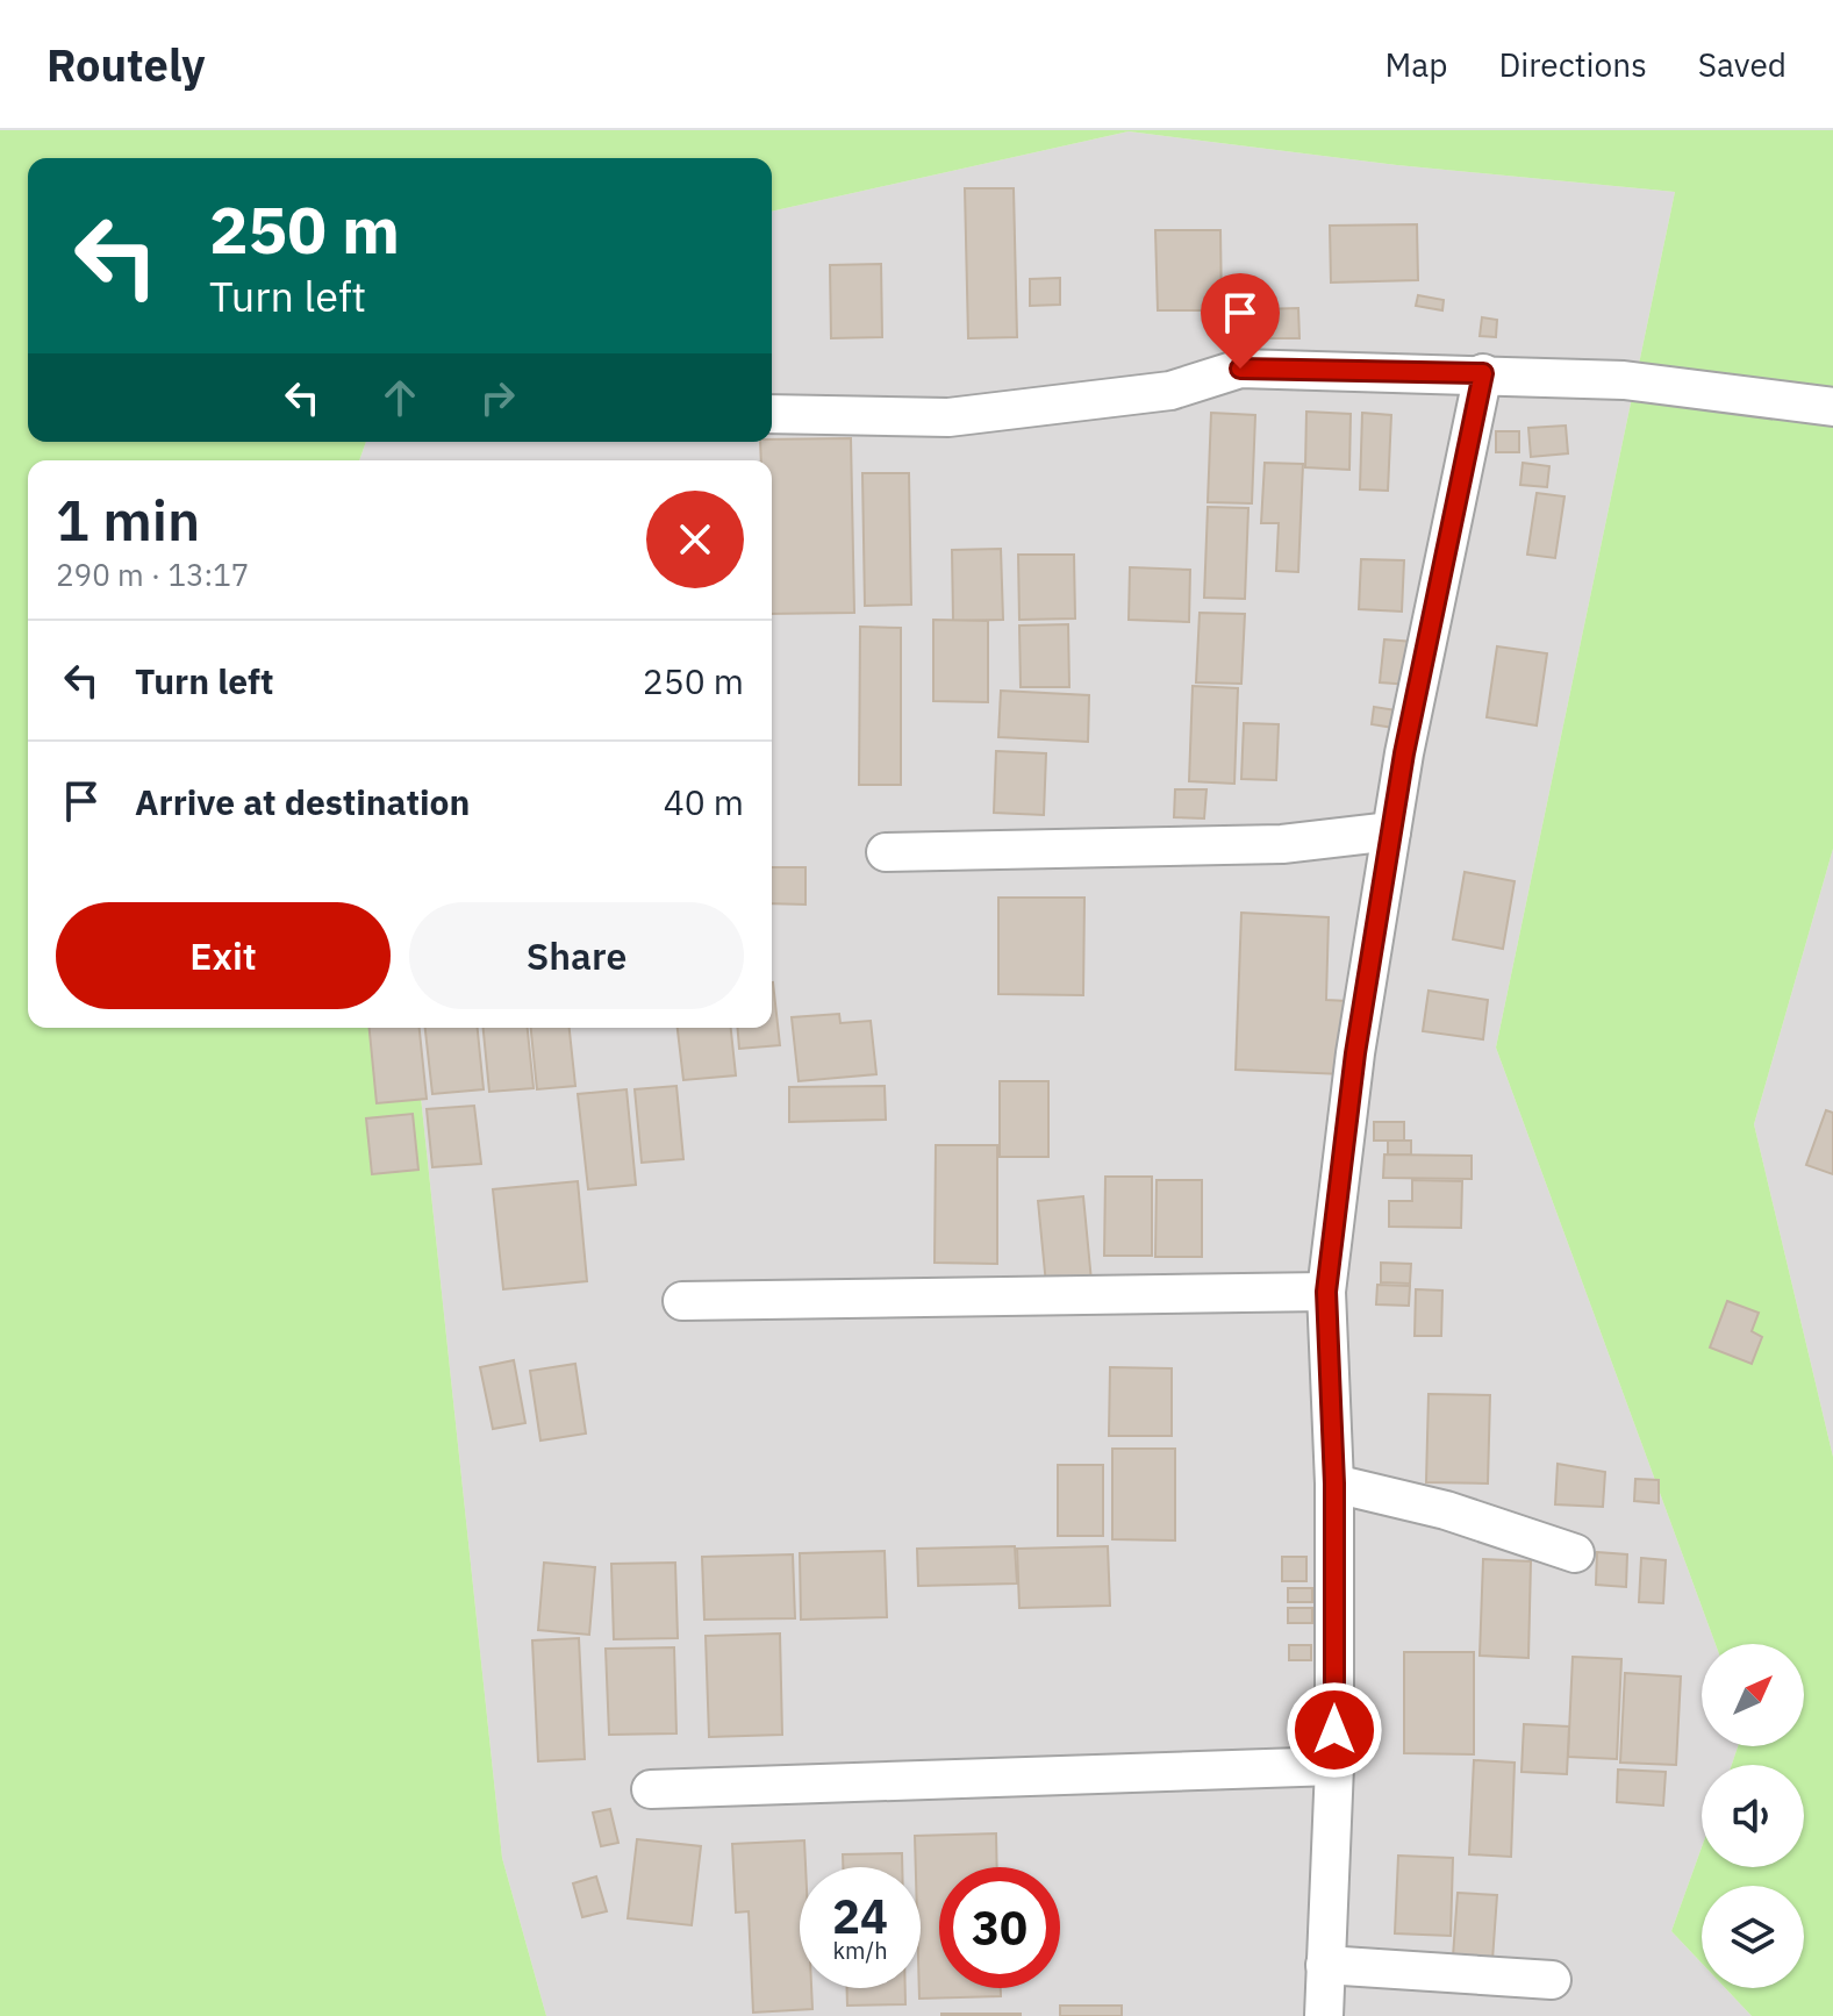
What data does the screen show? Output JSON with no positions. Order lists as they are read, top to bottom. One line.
{"north":"top right","page":{"header":"Routely","nav":["Map","Directions","Saved"],"turn":["250 m","Turn left"],"heading":["1 min","290 m · 13:17"],"list":[{"name":"Turn left","value":"250 m"},{"name":"Arrive at destination","value":"40 m"}],"buttons":["Exit","Share"],"speed":"24 km/h","limit":"30"}}
